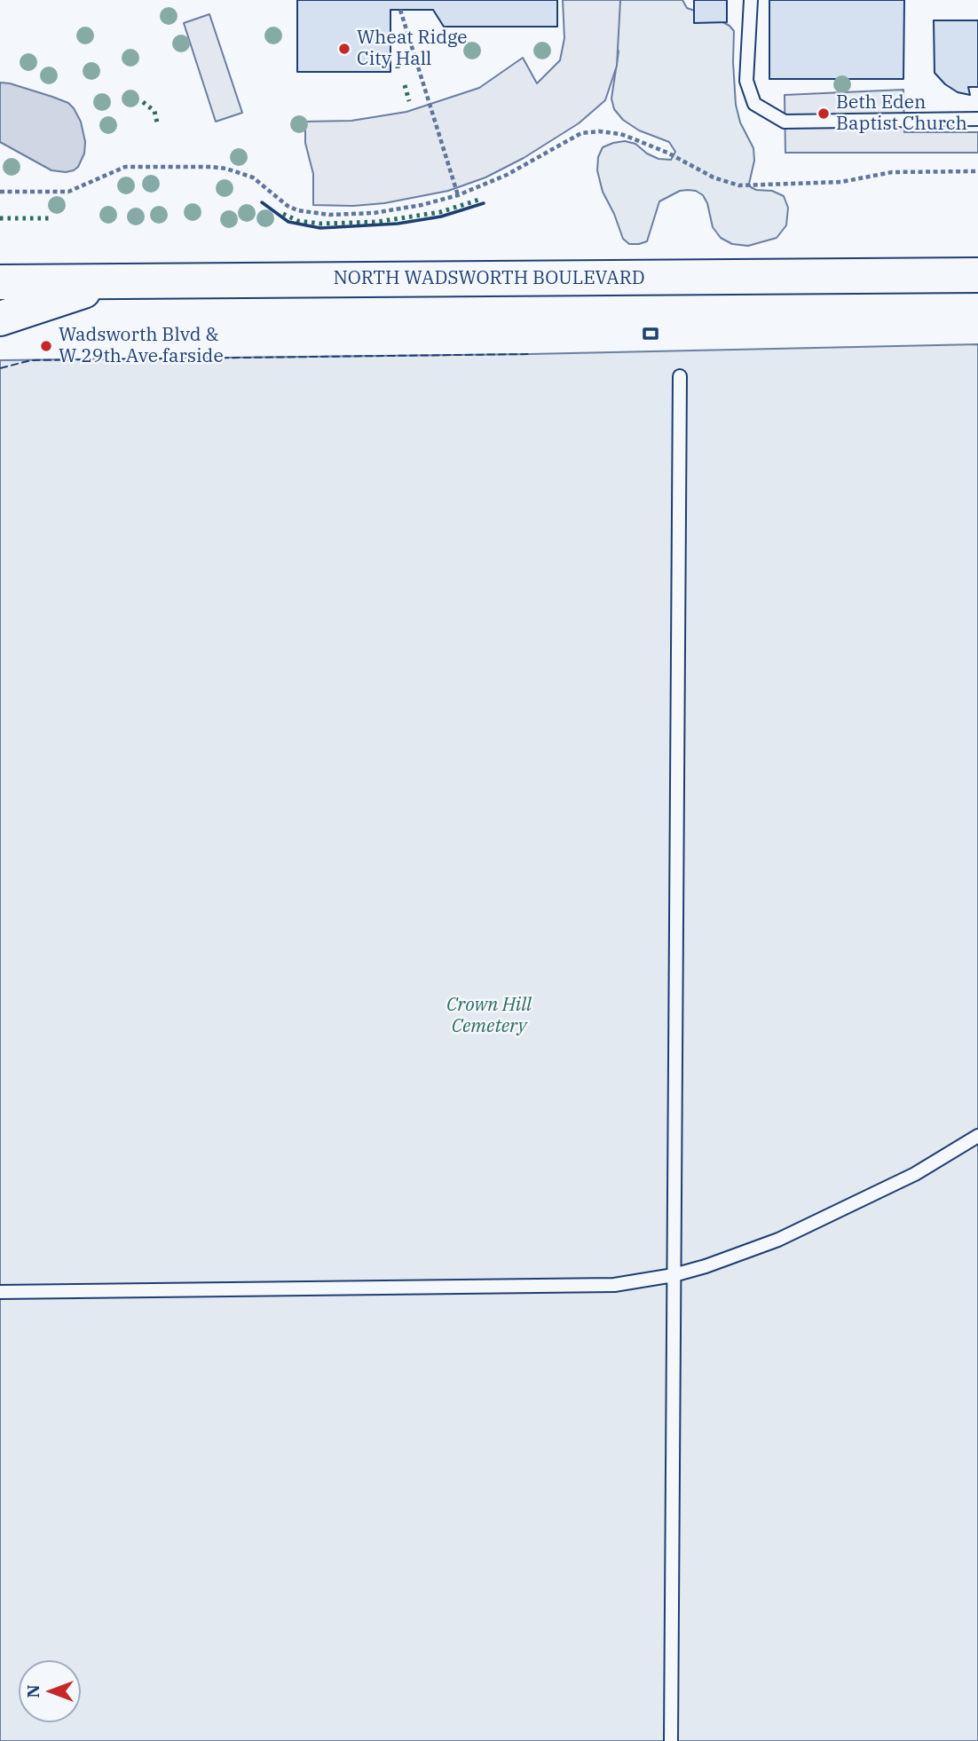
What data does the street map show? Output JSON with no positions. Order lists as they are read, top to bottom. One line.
{"streets":{"main road":["NORTH WADSWORTH BOULEVARD"]},"parks":["Crown Hill Cemetery"],"places":["Wheat Ridge City Hall","Beth Eden Baptist Church","Wadsworth Blvd & W 29th Ave farside"],"north":"left"}
